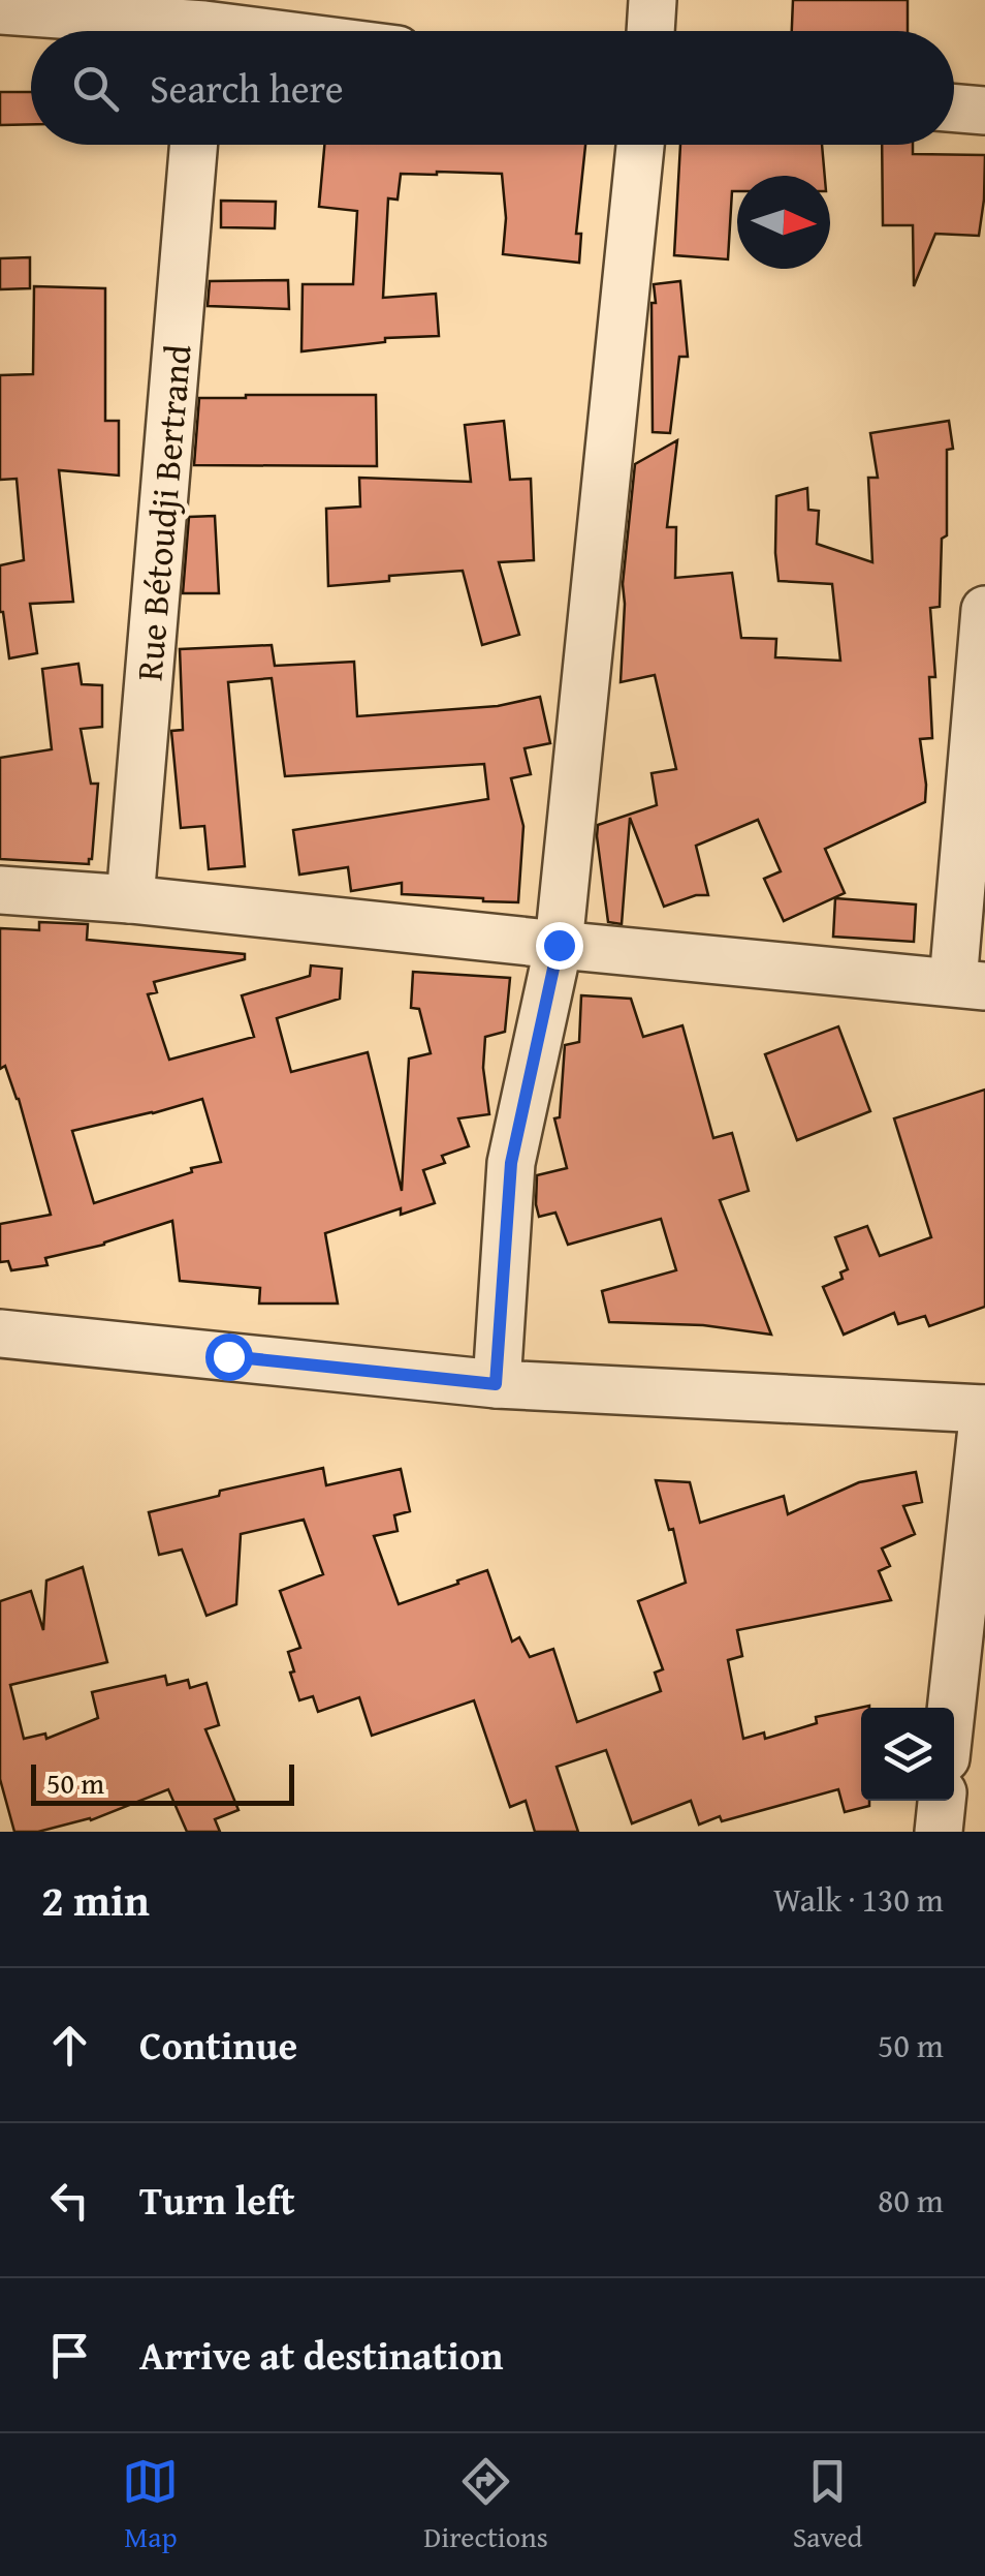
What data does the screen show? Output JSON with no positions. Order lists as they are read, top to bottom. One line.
{"streets":{"street":["Rue Bétoudji Bertrand"]},"scale_bar":"50 m","north":"right","page":{"search":"Search here","scale":"50 m","heading":["2 min","Walk · 130 m"],"list":[["Continue","50 m"],["Turn left","80 m"],"Arrive at destination"],"nav":["Map","Directions","Saved"]}}
